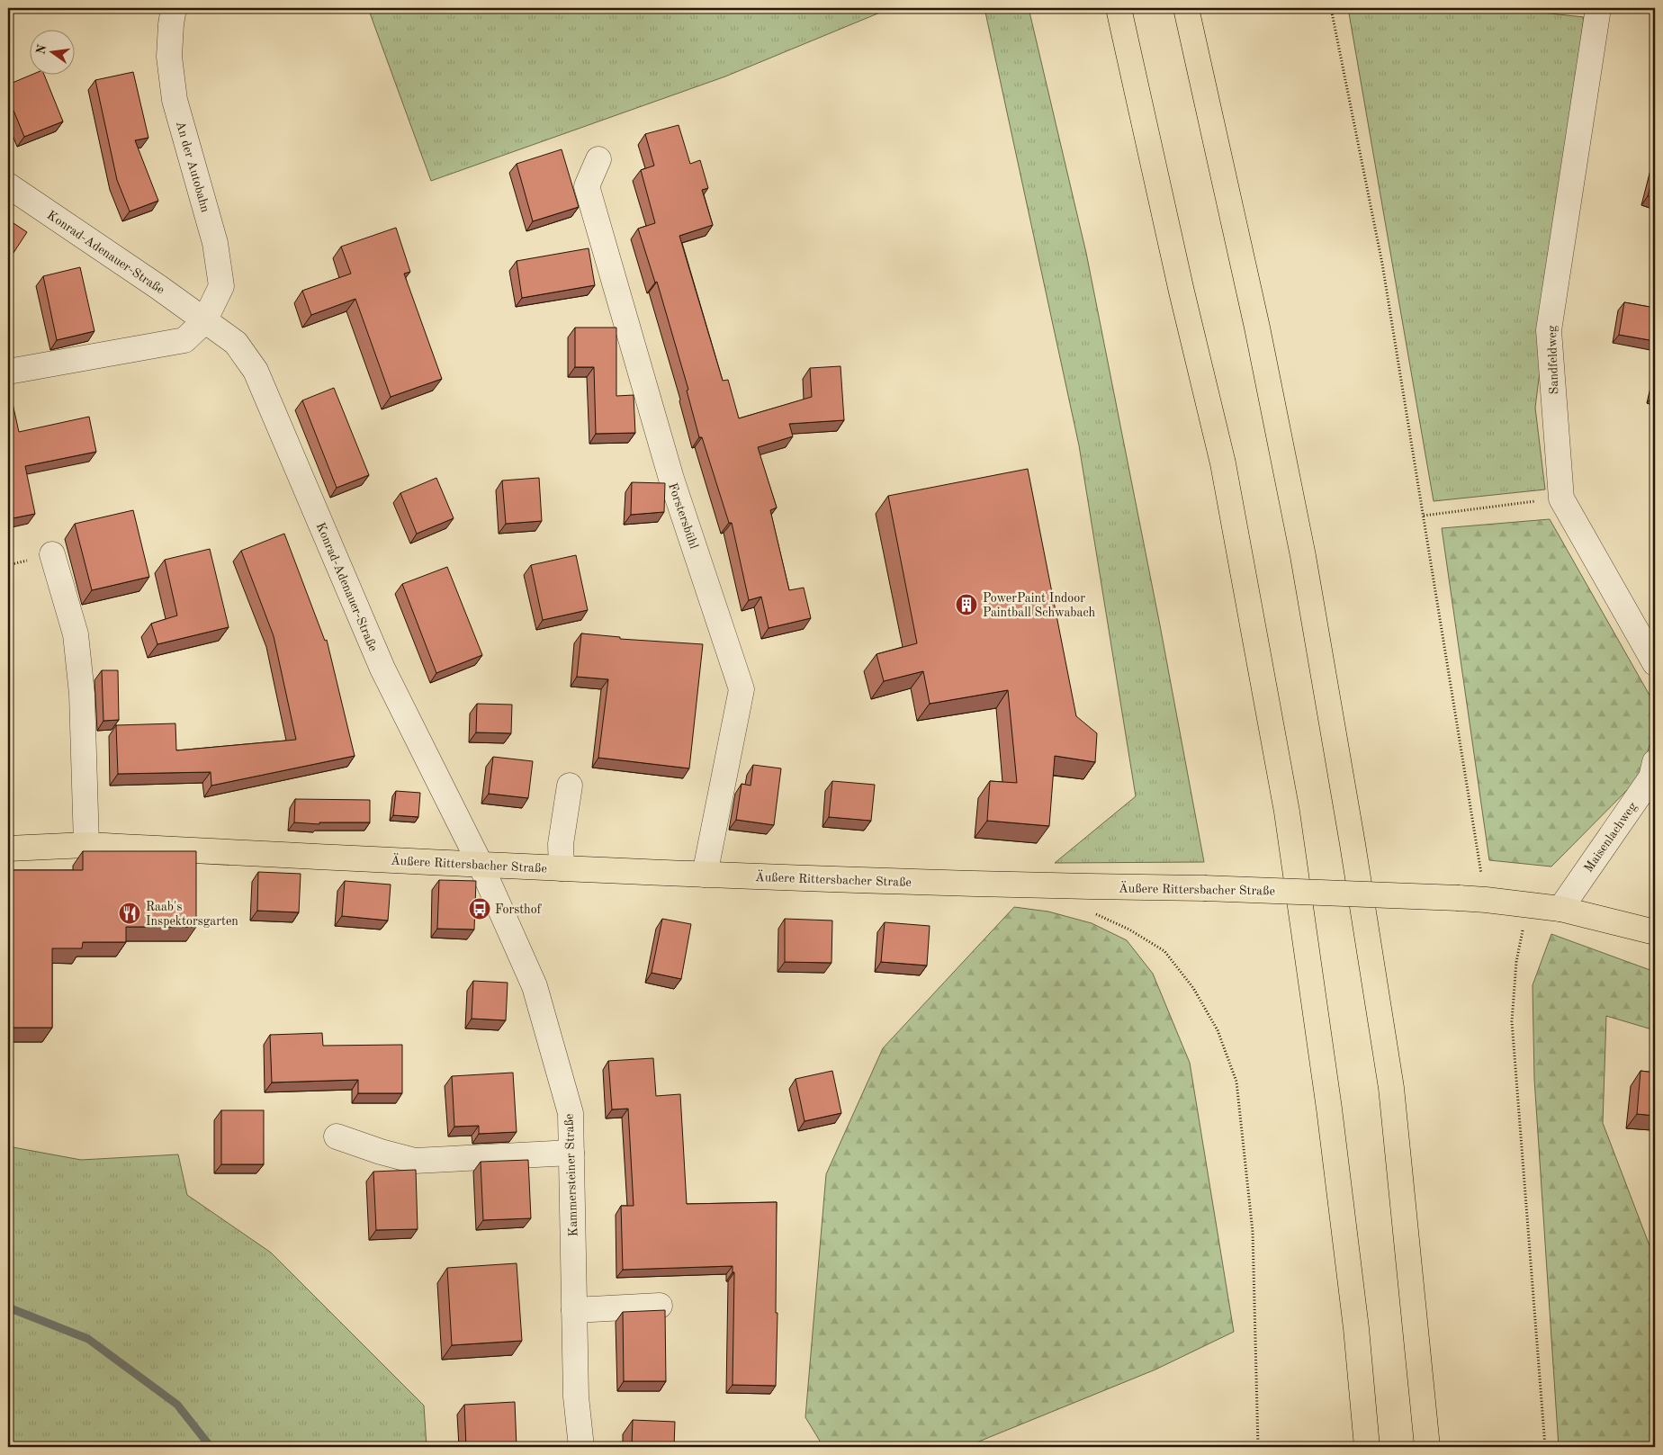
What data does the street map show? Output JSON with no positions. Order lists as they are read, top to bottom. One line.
{"streets":{"main road":["Äußere Rittersbacher Straße"],"street":["An der Autobahn","Konrad-Adenauer-Straße","Sandfeldweg","Forstersbühl","Maisenlachweg","Kammersteiner Straße"]},"crossings":[["An der Autobahn","Konrad-Adenauer-Straße"],["Konrad-Adenauer-Straße","Äußere Rittersbacher Straße"],["Konrad-Adenauer-Straße","Kammersteiner Straße"],["Forstersbühl","Äußere Rittersbacher Straße"],["Maisenlachweg","Äußere Rittersbacher Straße"],["Äußere Rittersbacher Straße","Kammersteiner Straße"]],"places":{"building":["PowerPaint Indoor Paintball Schwabach"],"bus stop":["Forsthof"],"restaurant":["Raab's Inspektorsgarten"]},"north":"left"}
